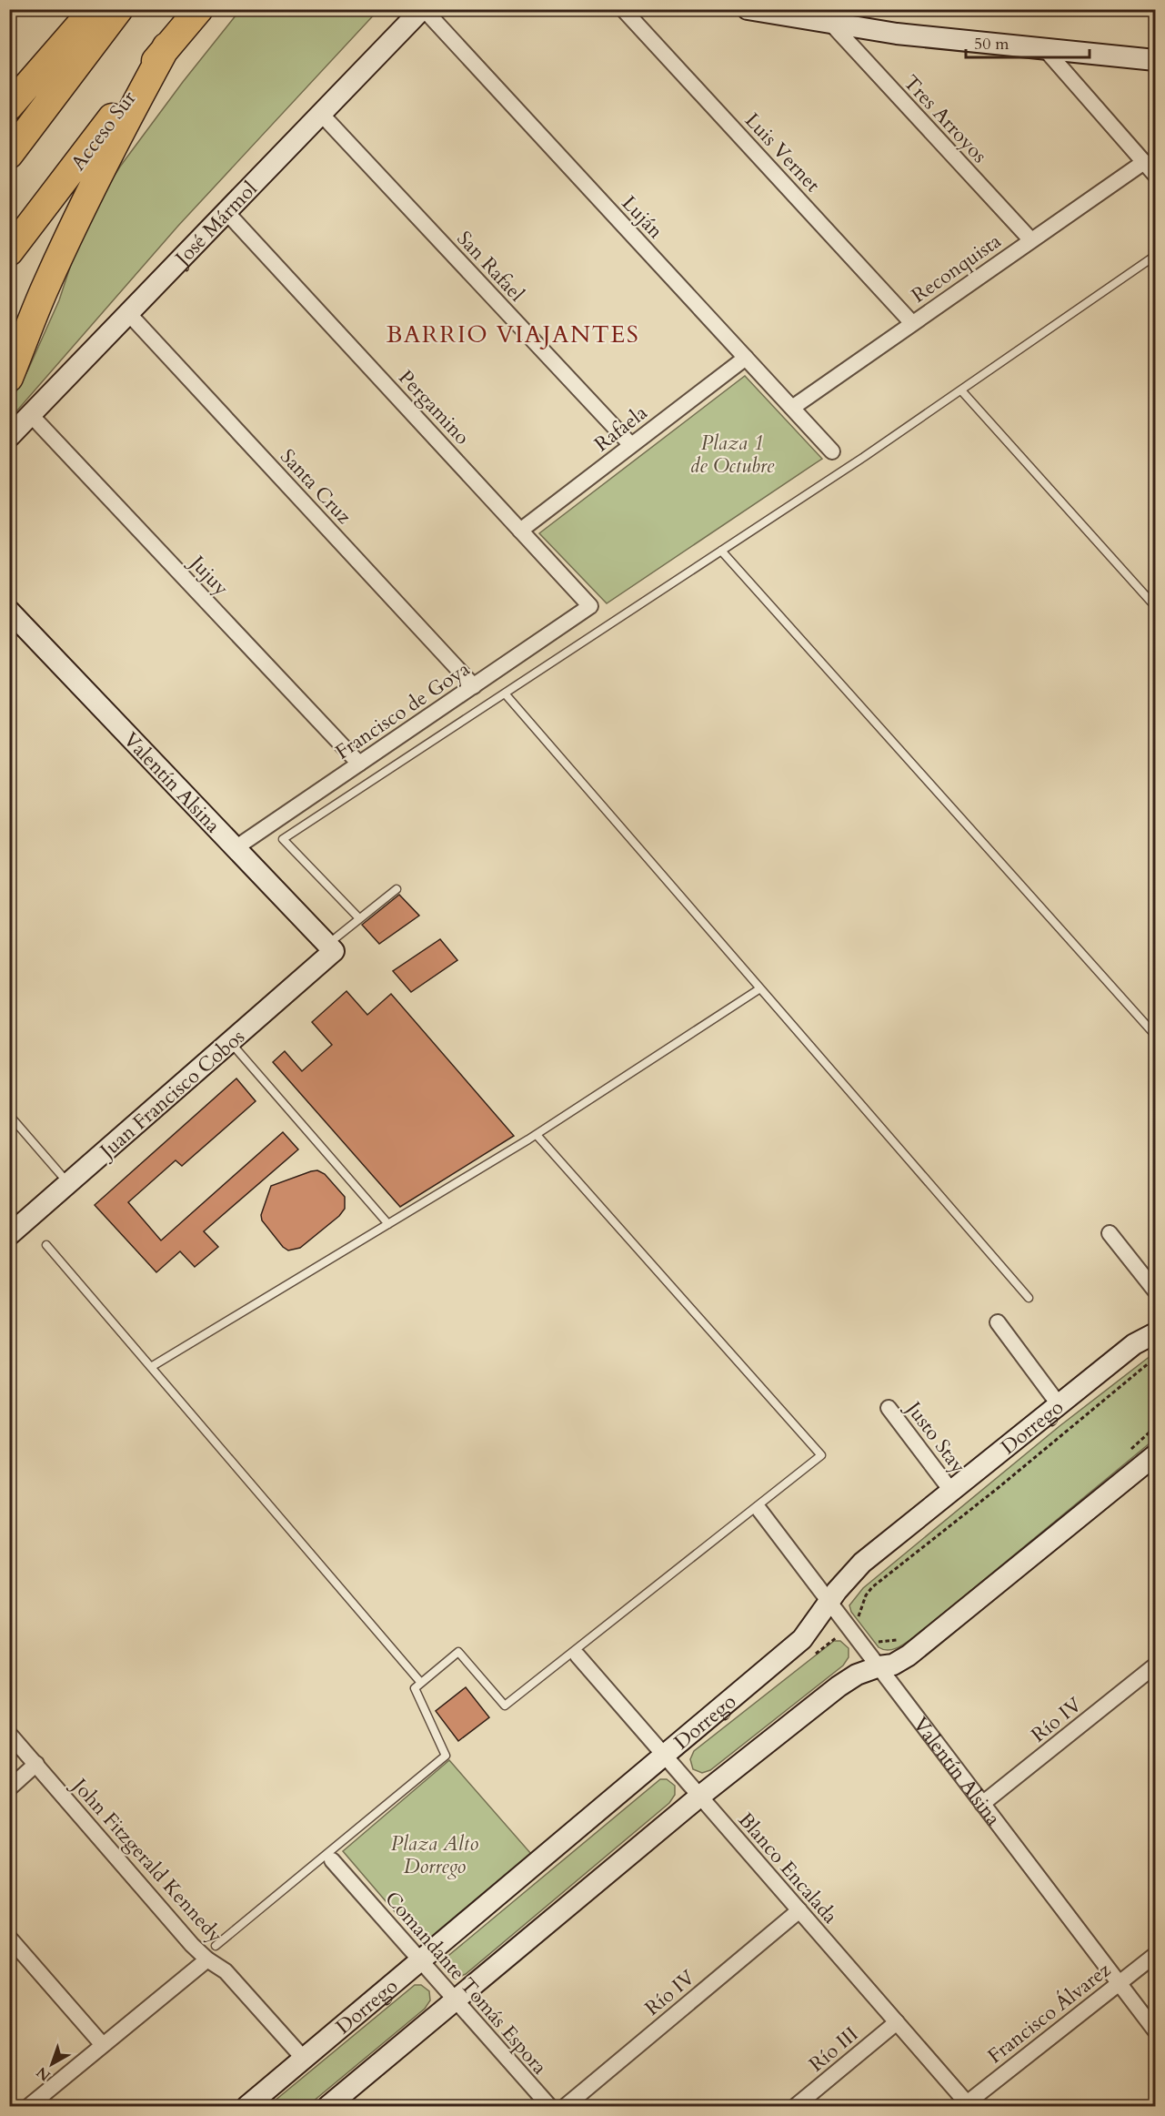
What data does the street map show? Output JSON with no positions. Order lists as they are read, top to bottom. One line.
{"streets":{"highway":["Acceso Sur"],"main road":["José Mármol","Valentín Alsina","Juan Francisco Cobos","Dorrego"],"street":["Tres Arroyos","Luis Vernet","Luján","San Rafael","Reconquista","Pergamino","Rafaela","Santa Cruz","Jujuy","Francisco de Goya","Justo Stay","Río IV","John Fitzgerald Kennedy","Blanco Encalada","Comandante Tomás Espora","Francisco Álvarez","Río III"]},"crossings":[["Tres Arroyos","Reconquista"],["Luis Vernet","Reconquista"],["Luján","José Mármol"],["Luján","Reconquista"],["Luján","Rafaela"],["José Mármol","San Rafael"],["José Mármol","Pergamino"],["José Mármol","Santa Cruz"],["José Mármol","Jujuy"],["San Rafael","Rafaela"],["Pergamino","Rafaela"],["Pergamino","Francisco de Goya"],["Santa Cruz","Francisco de Goya"],["Jujuy","Francisco de Goya"],["Francisco de Goya","Valentín Alsina"],["Valentín Alsina","Juan Francisco Cobos"],["Valentín Alsina","Dorrego"],["Valentín Alsina","Río IV"],["Valentín Alsina","Francisco Álvarez"],["Dorrego","Justo Stay"],["Dorrego","John Fitzgerald Kennedy"],["Dorrego","Blanco Encalada"],["Dorrego","Comandante Tomás Espora"],["Río IV","Blanco Encalada"],["Blanco Encalada","Francisco Álvarez"],["Blanco Encalada","Río III"]],"districts":["BARRIO VIAJANTES"],"parks":["Plaza 1 de Octubre","Plaza Alto Dorrego"],"scale_bar":"50 m","north":"bottom left"}
